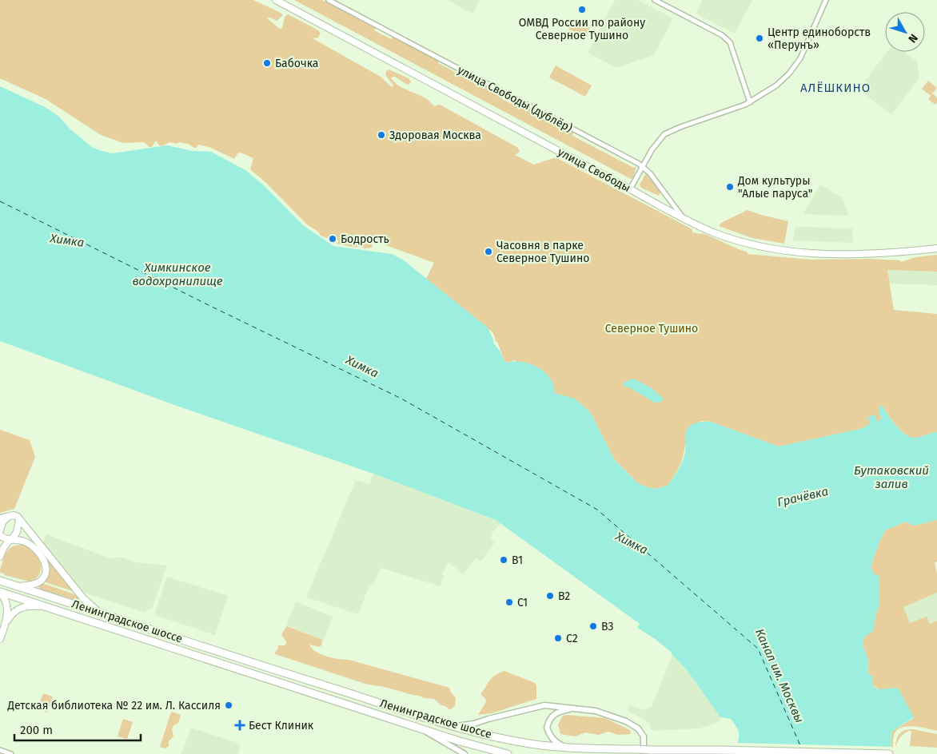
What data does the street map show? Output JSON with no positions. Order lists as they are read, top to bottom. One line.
{"streets":{"main road":["улица Свободы","Ленинградское шоссе"],"street":["улица Свободы (дублёр)"]},"crossings":[["улица Свободы (дублёр)","улица Свободы"]],"districts":["АЛЁШКИНО"],"water":["Химка","Химкинское водохранилище","Бутаковский залив","Грачёвка","Канал им. Москвы"],"parks":["Северное Тушино"],"places":{"other":["ОМВД России по району Северное Тушино","Центр единоборств «Перунъ»","Бабочка","Здоровая Москва","Дом культуры \"Алые паруса\"","Бодрость","Часовня в парке Северное Тушино","B1","B2","C1","B3","C2","Детская библиотека № 22 им. Л. Кассиля"],"health":["Бест Клиник"]},"scale_bar":"200 m","north":"bottom right"}
